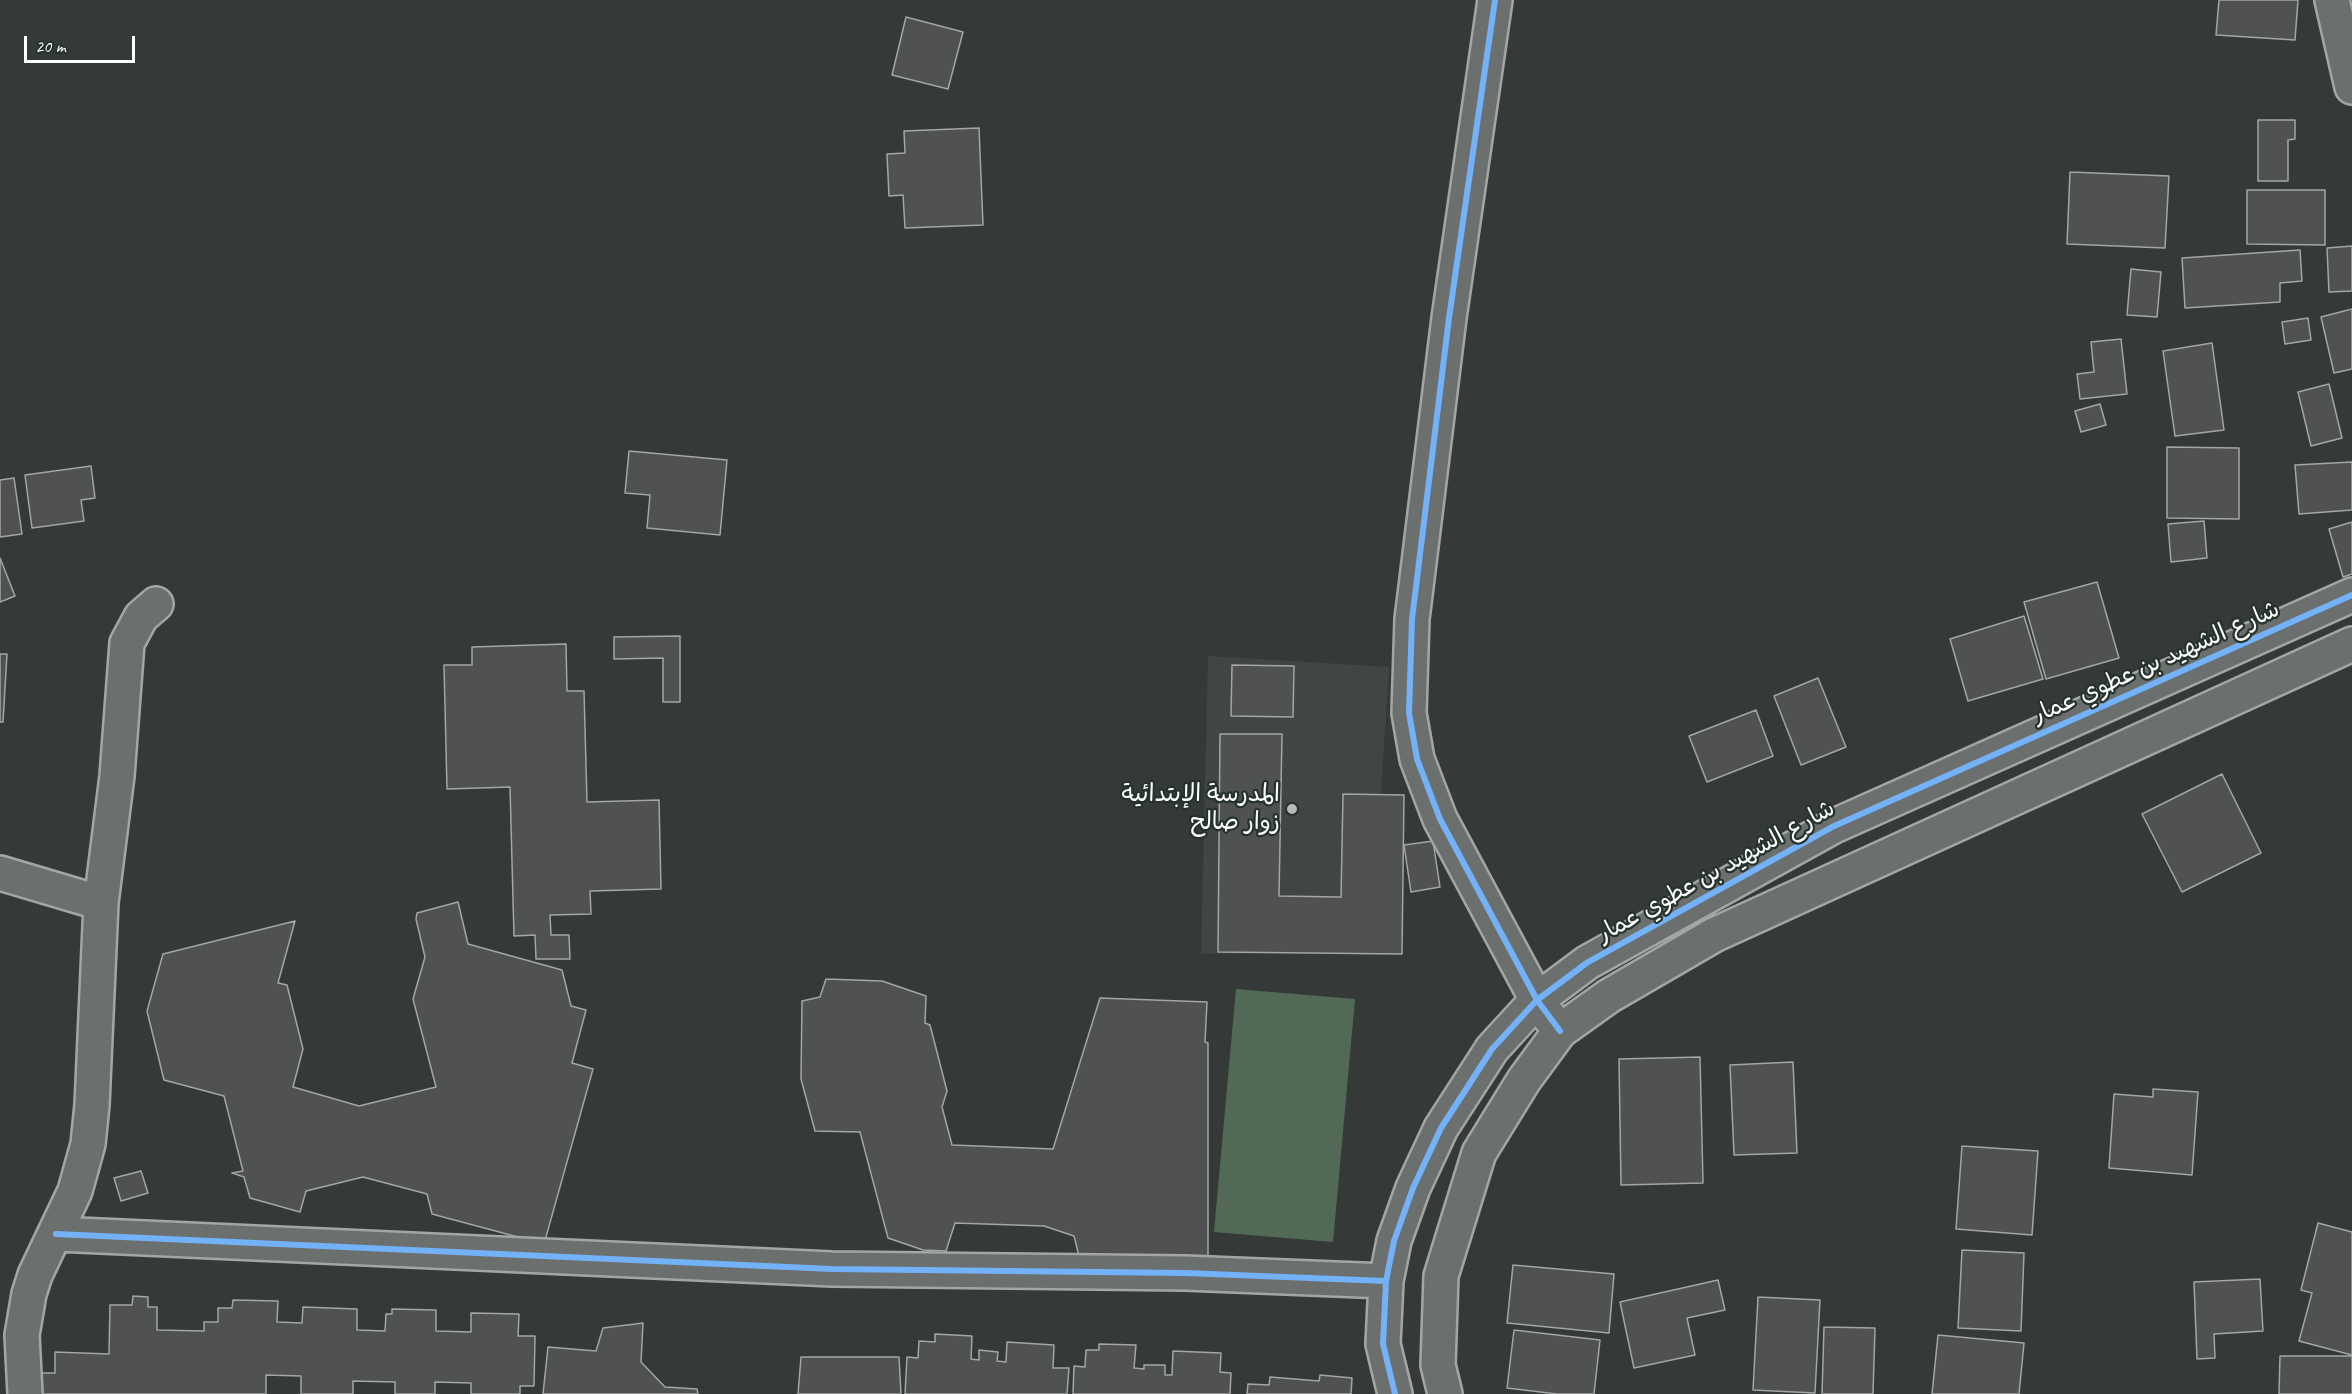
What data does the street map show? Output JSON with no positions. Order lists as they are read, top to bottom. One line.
{"streets":{"street":["شارع الشهيد بن عطوي عمار"]},"places":["المدرسة الإبتدائية زوار صالح"],"scale_bar":"20 m"}
